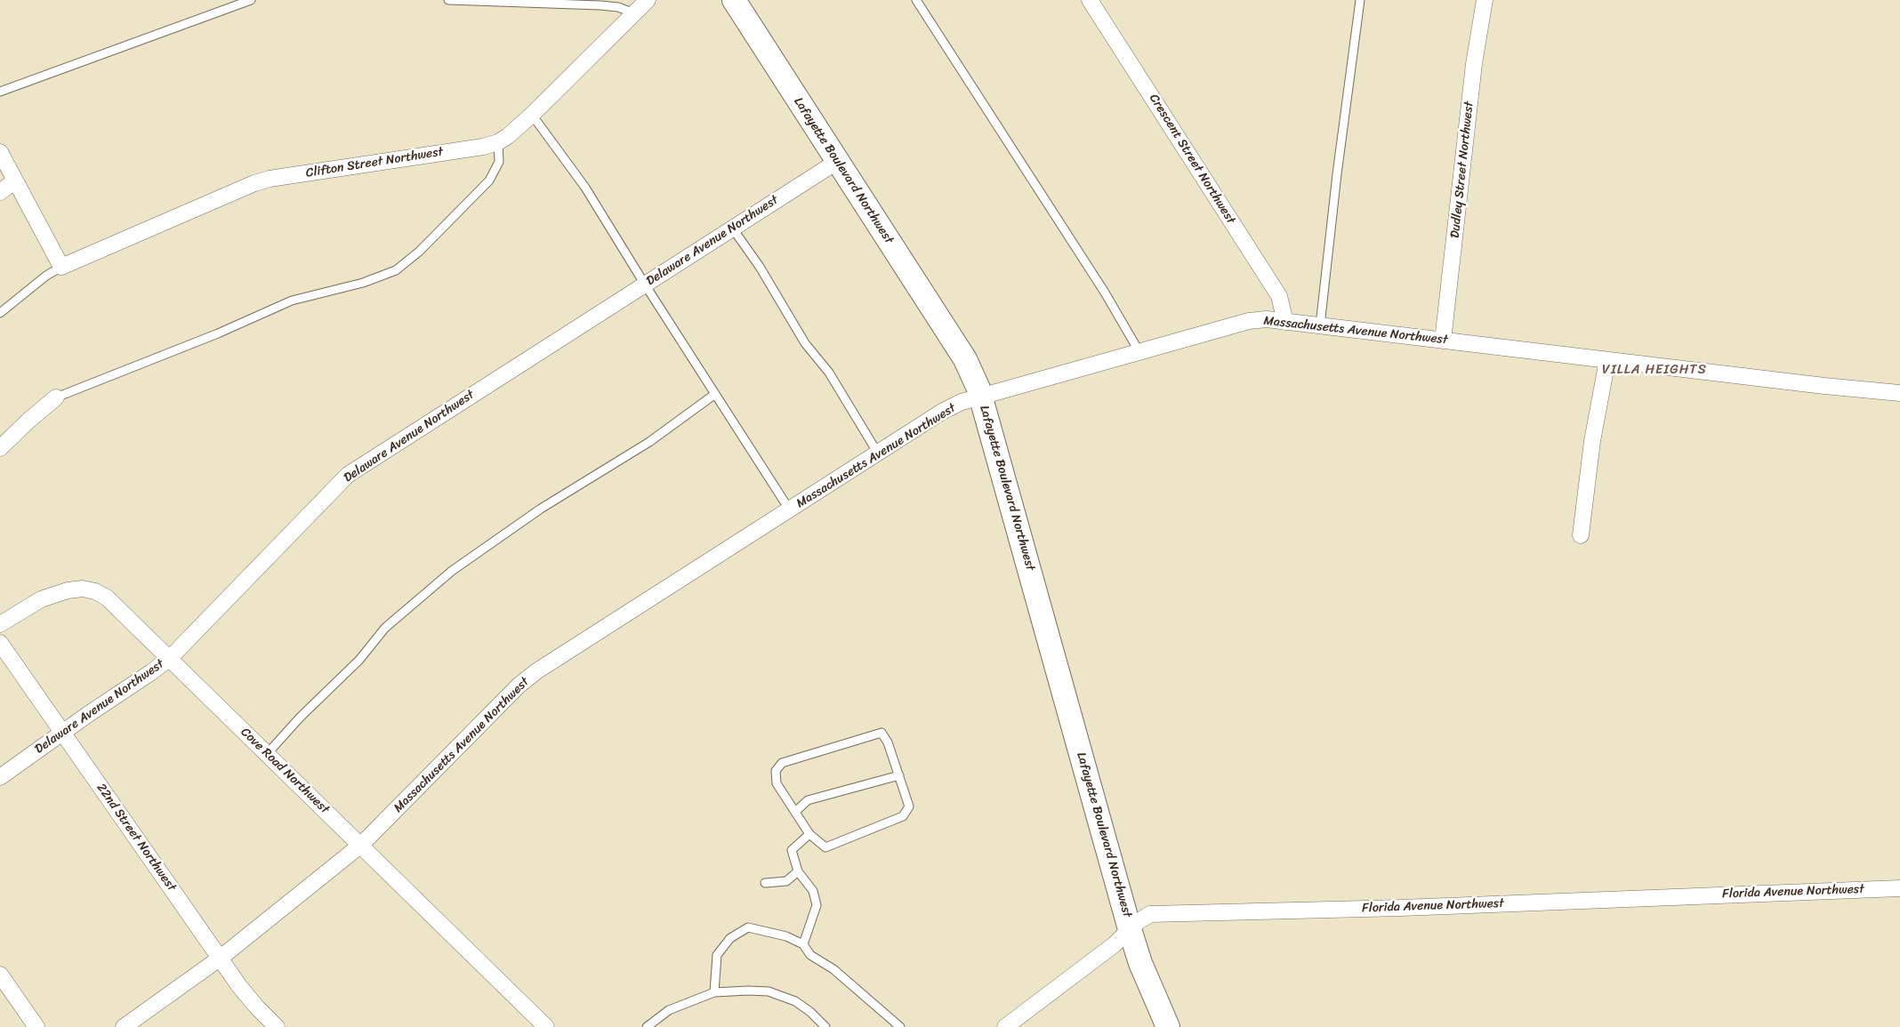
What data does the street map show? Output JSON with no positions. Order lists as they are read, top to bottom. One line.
{"streets":{"main road":["Lafayette Boulevard Northwest"],"street":["Crescent Street Northwest","Clifton Street Northwest","Dudley Street Northwest","Delaware Avenue Northwest","Massachusetts Avenue Northwest","Cove Road Northwest","22nd Street Northwest","Florida Avenue Northwest"]},"crossings":[["Crescent Street Northwest","Massachusetts Avenue Northwest"],["Dudley Street Northwest","Massachusetts Avenue Northwest"],["Lafayette Boulevard Northwest","Delaware Avenue Northwest"],["Lafayette Boulevard Northwest","Massachusetts Avenue Northwest"],["Lafayette Boulevard Northwest","Florida Avenue Northwest"],["Delaware Avenue Northwest","Cove Road Northwest"],["Delaware Avenue Northwest","22nd Street Northwest"],["Massachusetts Avenue Northwest","Cove Road Northwest"],["Massachusetts Avenue Northwest","22nd Street Northwest"]],"districts":["VILLA HEIGHTS"]}
